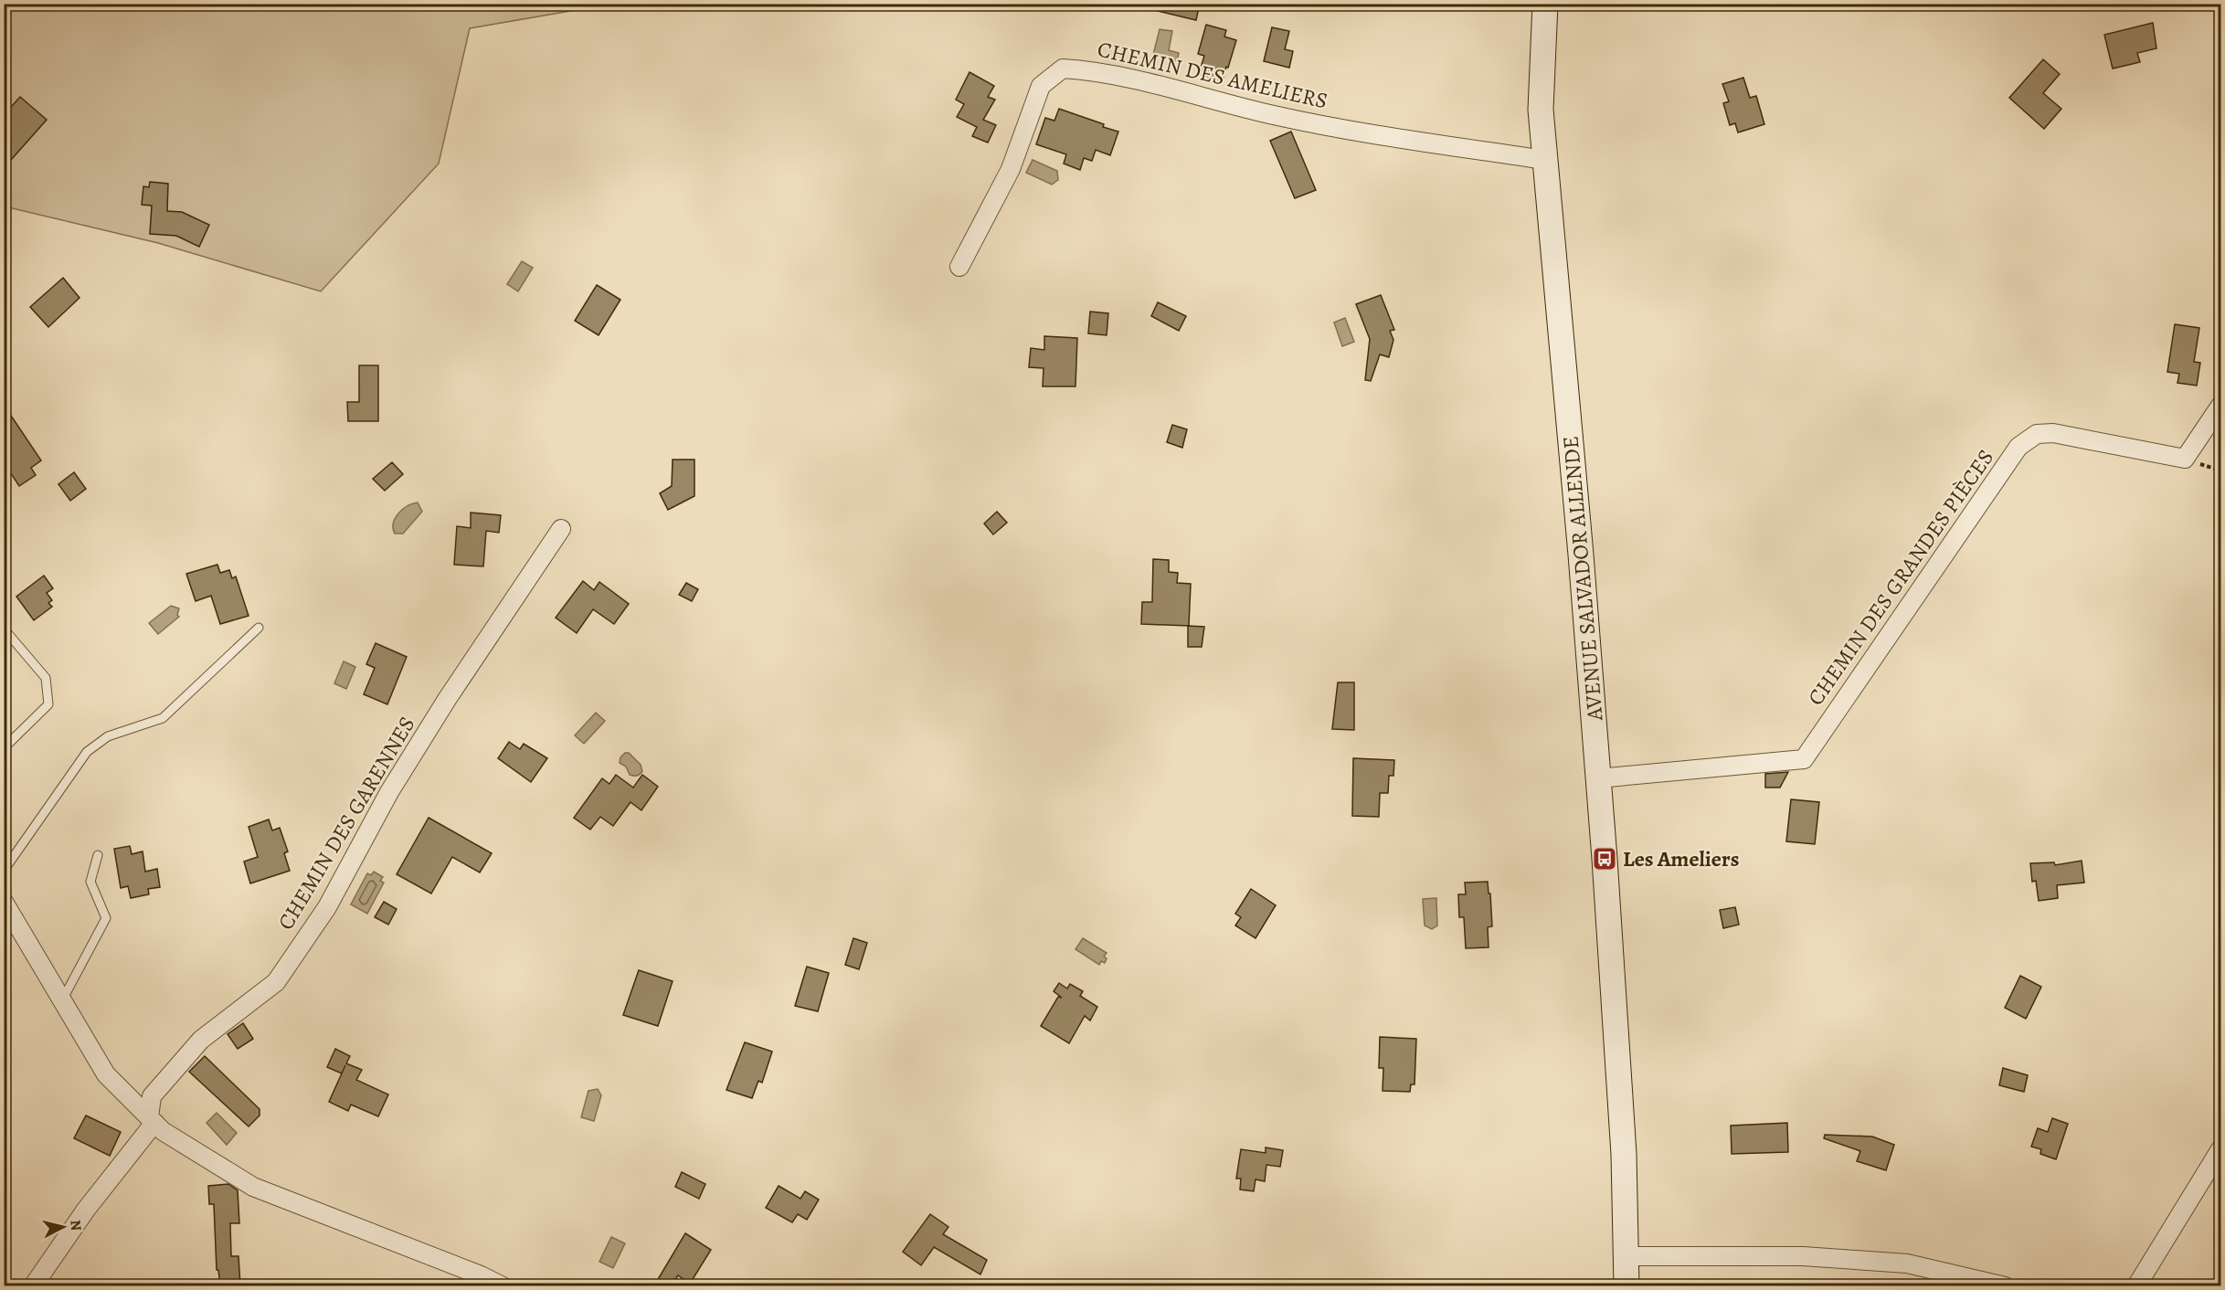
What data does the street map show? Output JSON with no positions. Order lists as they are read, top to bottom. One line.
{"streets":{"main road":["AVENUE SALVADOR ALLENDE"],"street":["CHEMIN DES AMELIERS","CHEMIN DES GRANDES PIÈCES","CHEMIN DES GARENNES"]},"crossings":[["CHEMIN DES AMELIERS","AVENUE SALVADOR ALLENDE"],["CHEMIN DES GRANDES PIÈCES","AVENUE SALVADOR ALLENDE"]],"places":{"bus stop":["Les Ameliers"]},"north":"right"}
